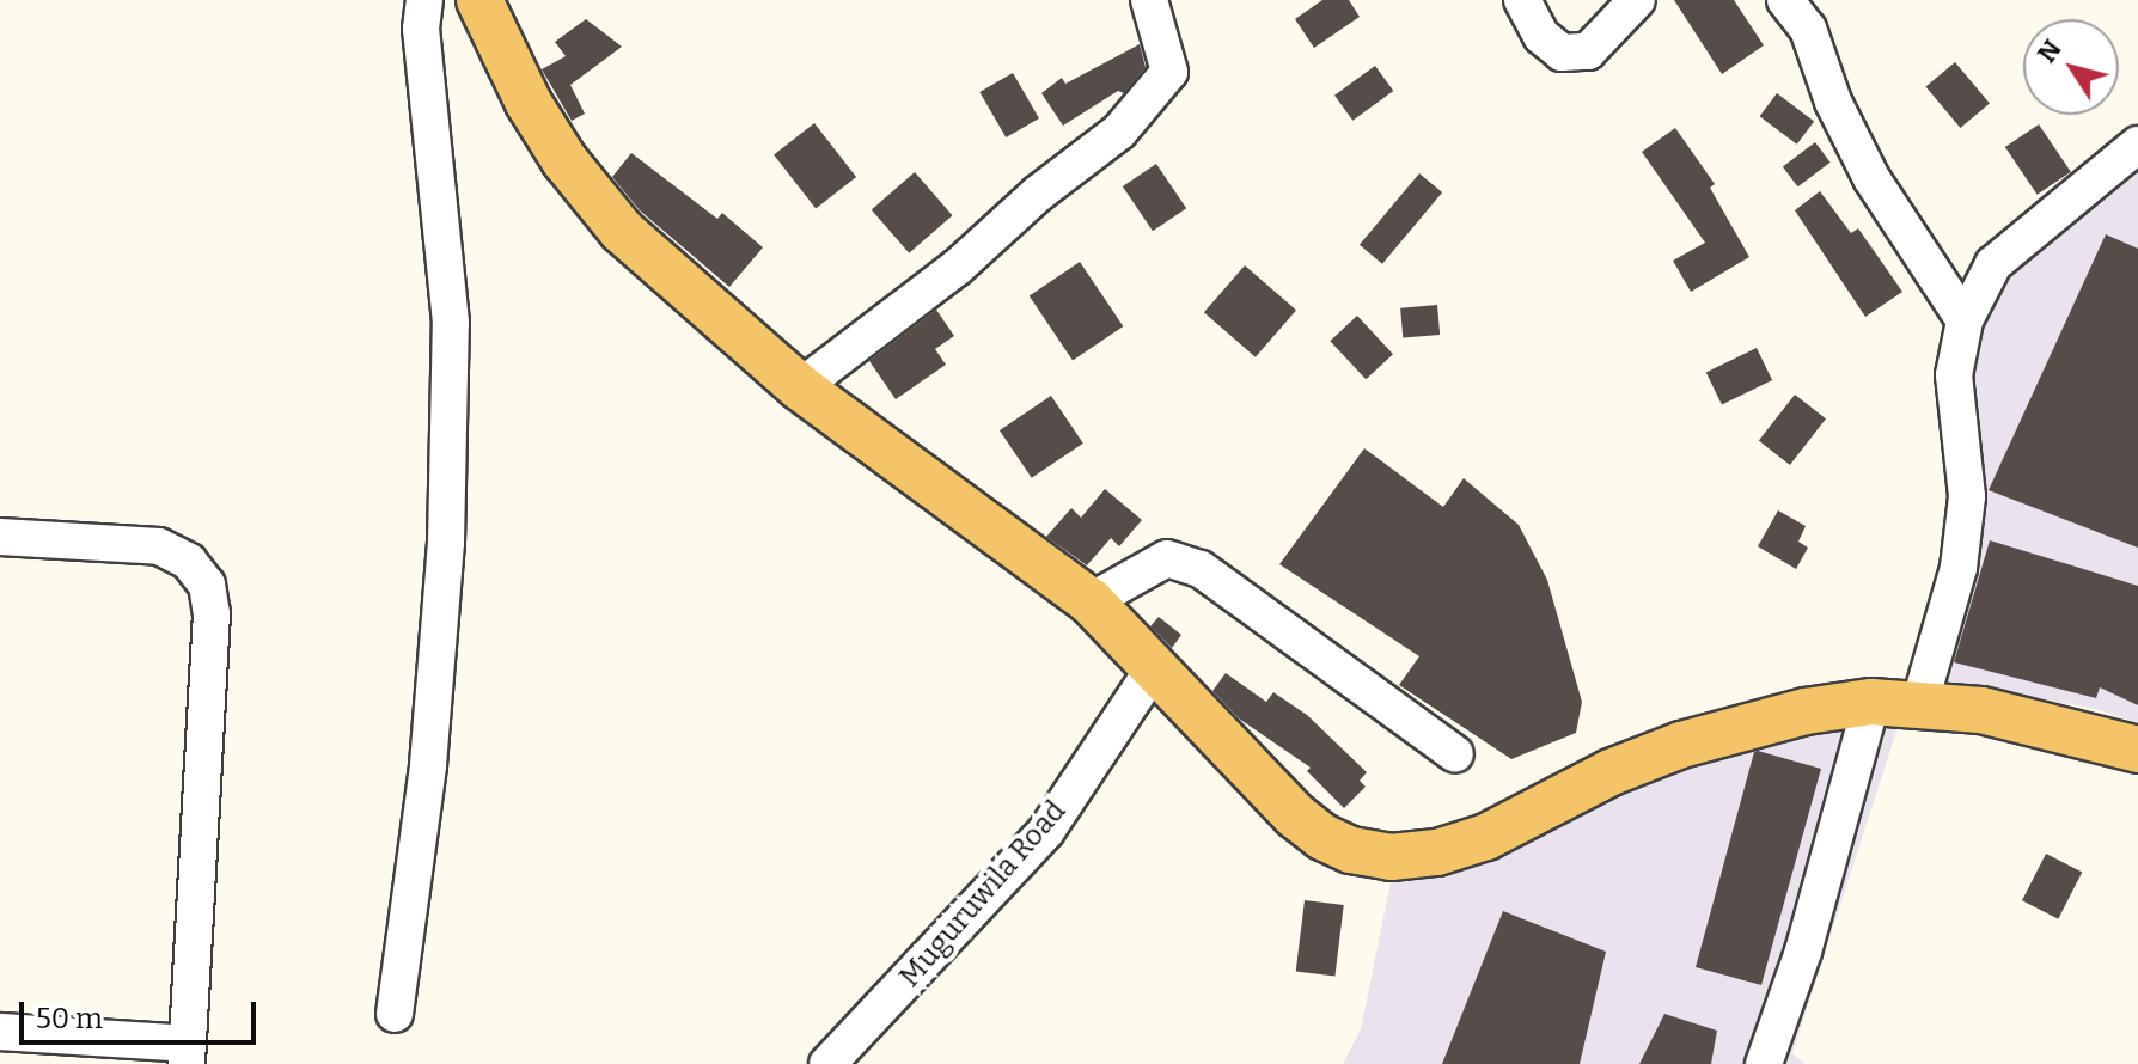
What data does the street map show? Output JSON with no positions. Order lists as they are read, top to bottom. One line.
{"streets":{"street":["Muguruwila Road"]},"scale_bar":"50 m","north":"top left"}
